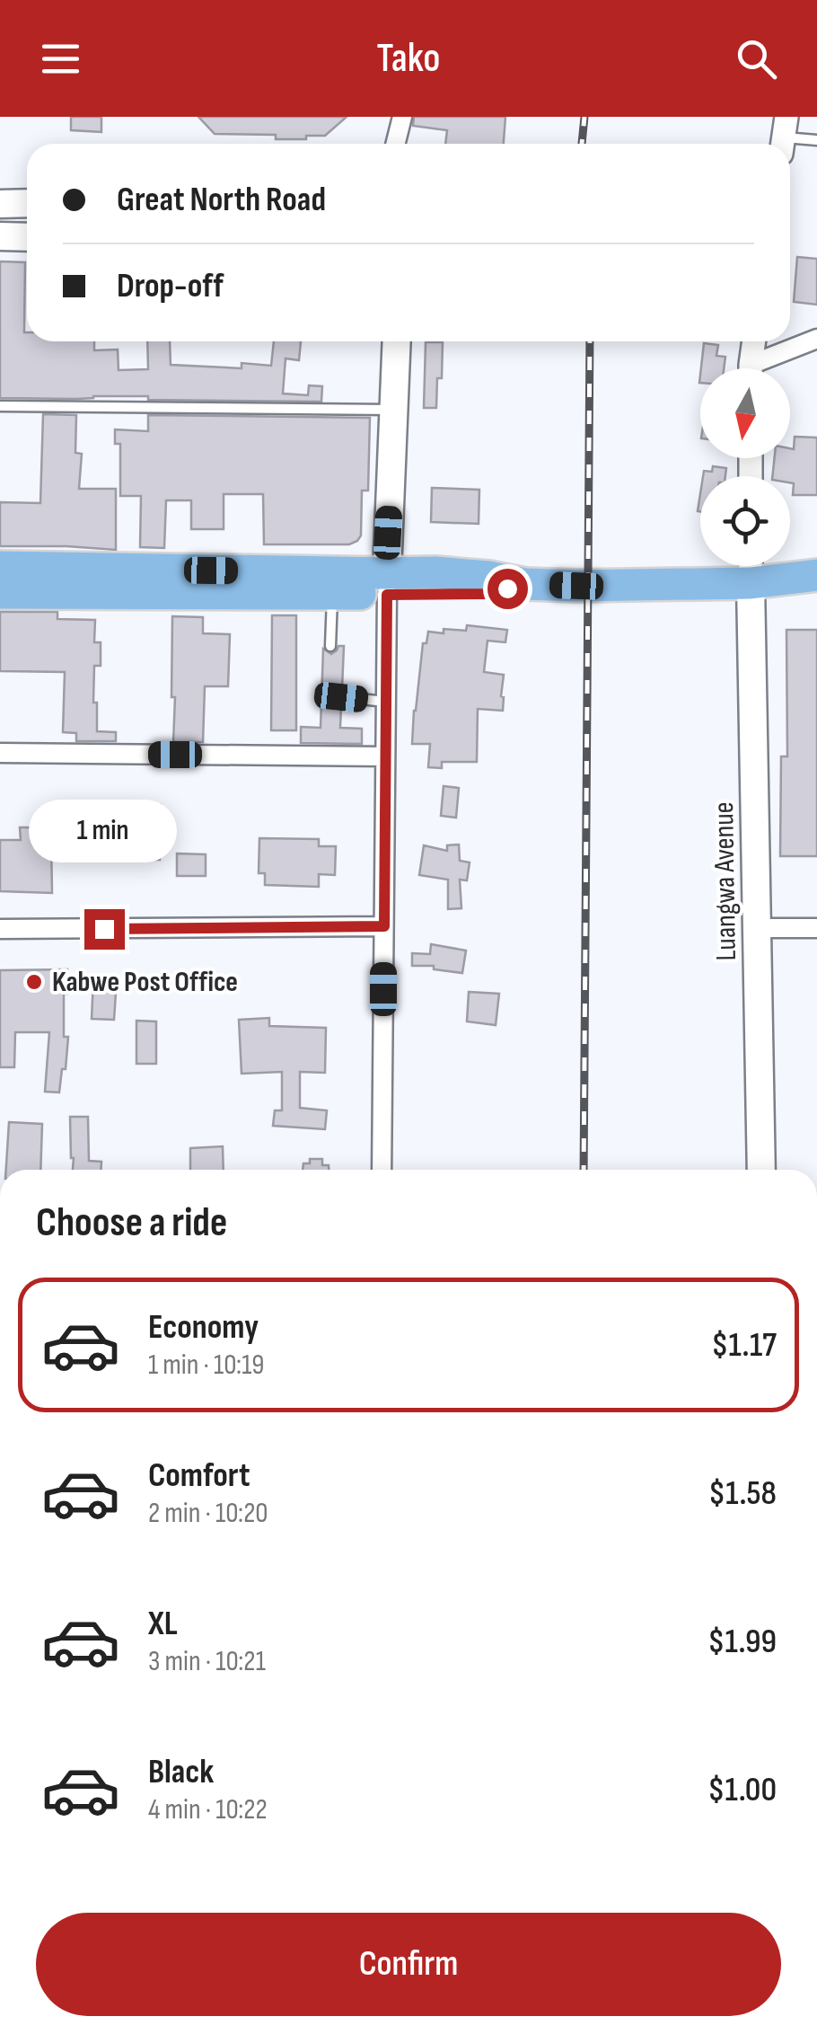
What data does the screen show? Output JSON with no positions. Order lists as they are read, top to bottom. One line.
{"streets":{"main road":["Luangwa Avenue"]},"places":["Kabwe Post Office"],"north":"bottom","page":{"header":"Tako","banner":["Great North Road","Drop-off"],"bubble":"1 min","heading":"Choose a ride","list":[{"name":"Economy","note":"1 min · 10:19","value":"$1.17"},{"name":"Comfort","note":"2 min · 10:20","value":"$1.58"},{"name":"XL","note":"3 min · 10:21","value":"$1.99"},{"name":"Black","note":"4 min · 10:22","value":"$1.00"}],"buttons":"Confirm"}}
